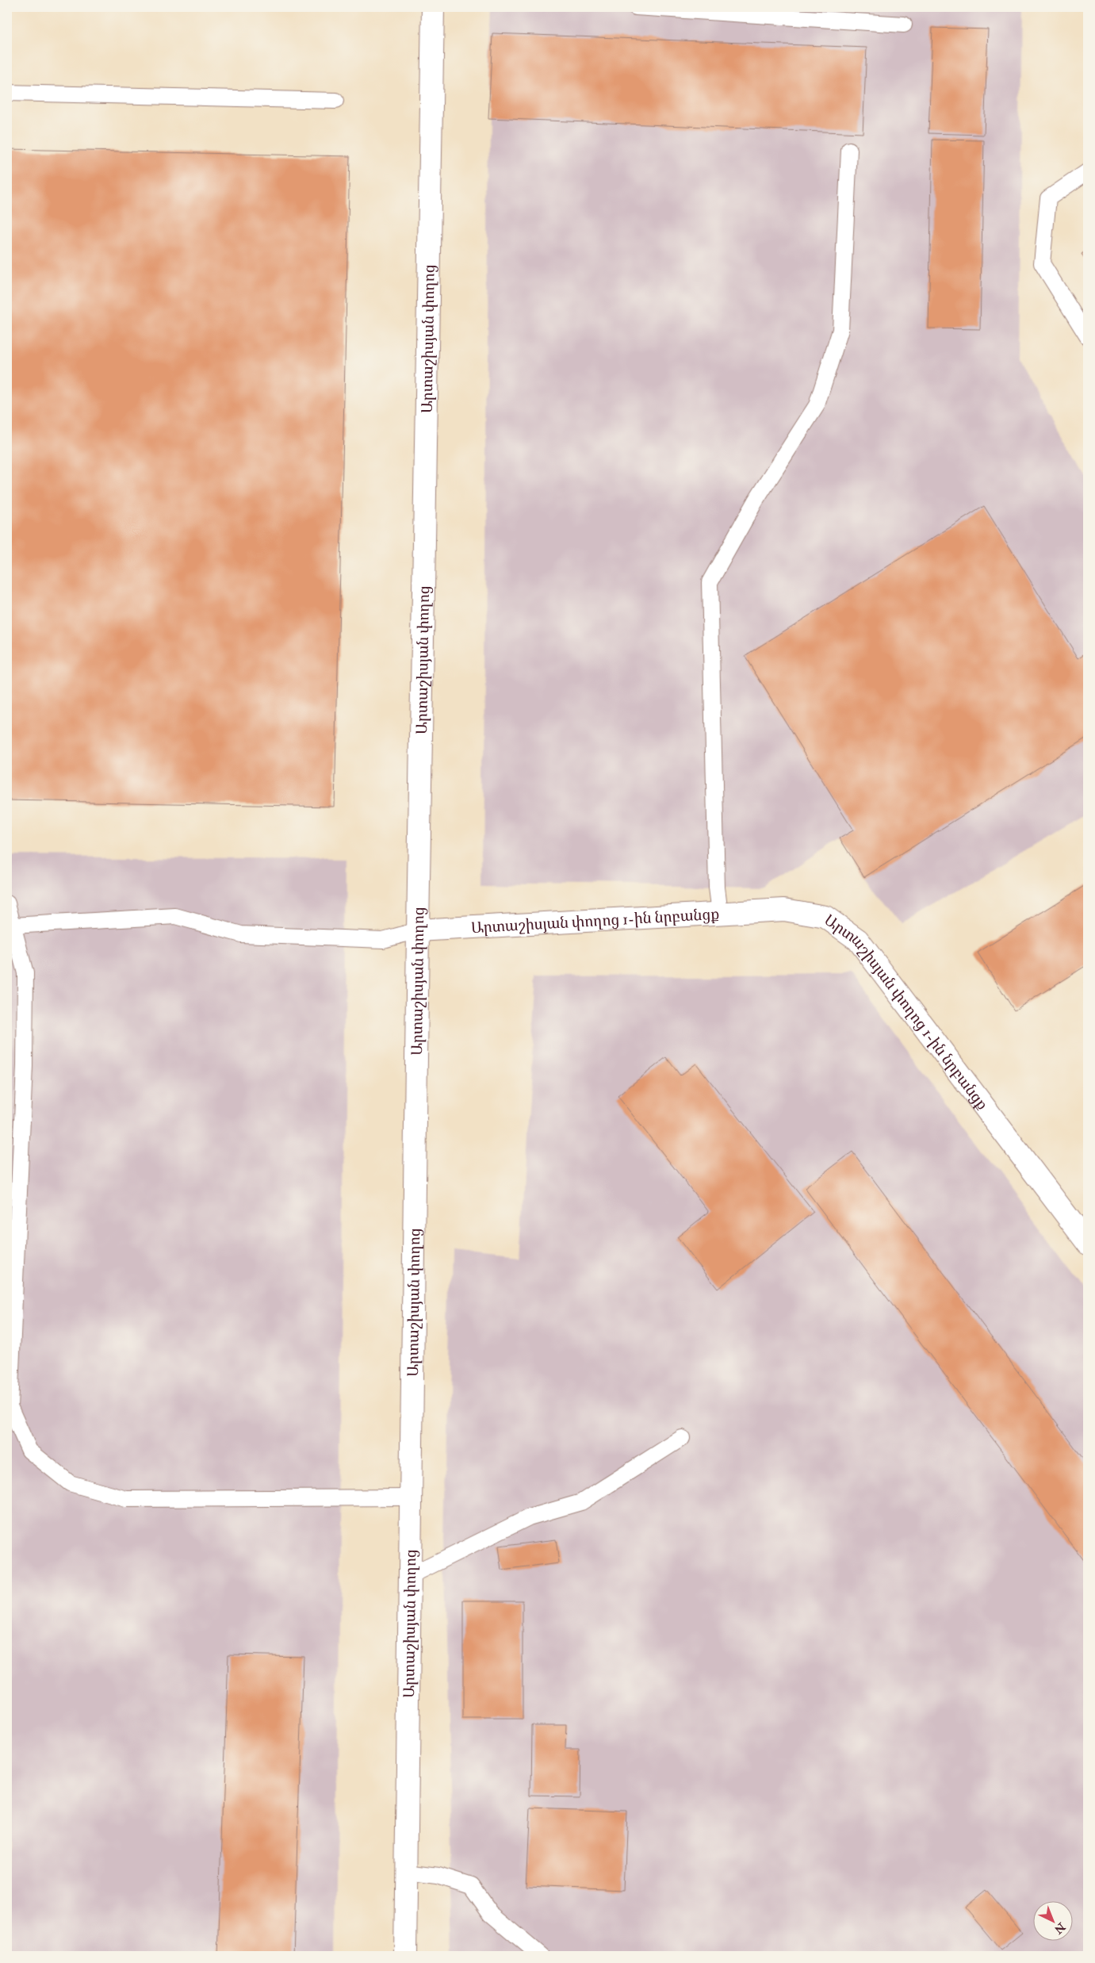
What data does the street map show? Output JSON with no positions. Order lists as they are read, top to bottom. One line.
{"streets":{"street":["Արտաշիսյան փողոց","Արտաշիսյան փողոց 1-ին նրբանցք"]},"crossings":[["Արտաշիսյան փողոց","Արտաշիսյան փողոց 1-ին նրբանցք"]],"north":"bottom right"}
